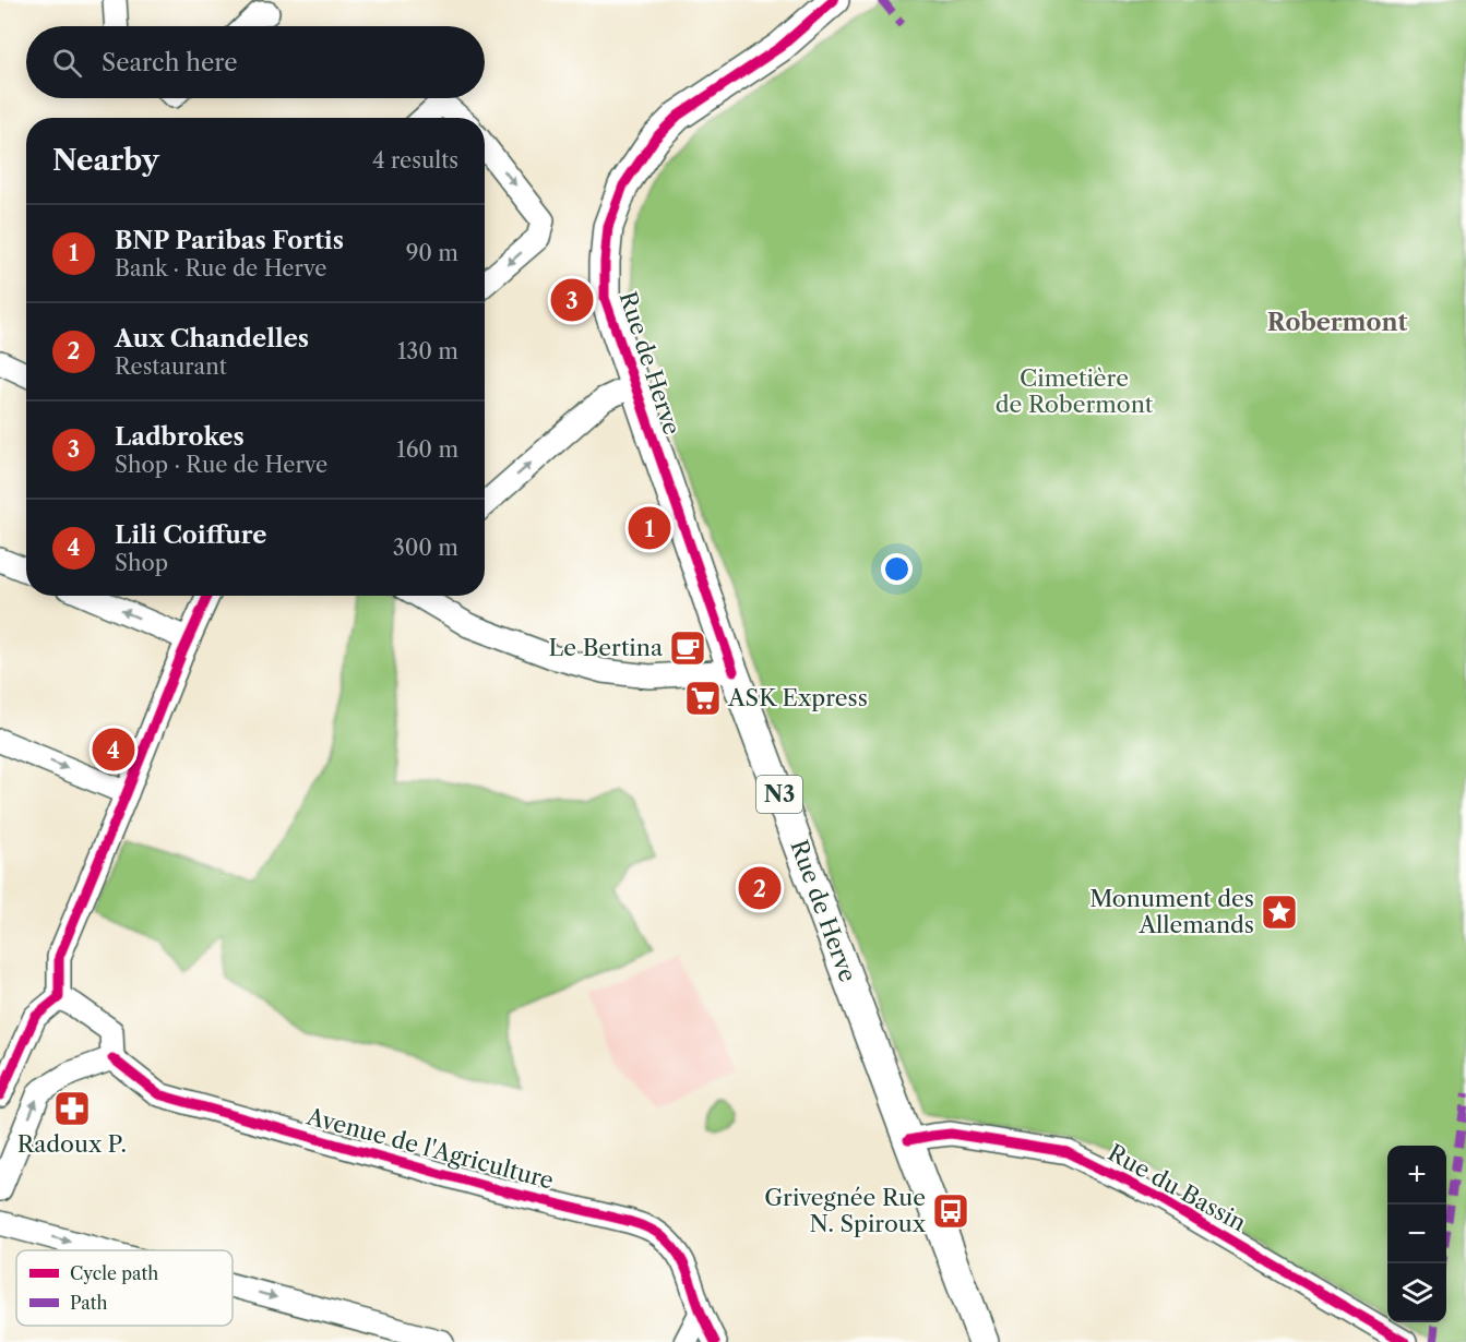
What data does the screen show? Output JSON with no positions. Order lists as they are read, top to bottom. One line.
{"streets":{"main road":["Rue de Herve","N3"],"street":["Avenue de l'Agriculture","Rue du Bassin"]},"crossings":[["Rue de Herve","Rue du Bassin"]],"districts":["Robermont"],"parks":["Cimetière de Robermont"],"places":{"cafe":["Le Bertina"],"supermarket":["ASK Express"],"place":["Monument des Allemands"],"pharmacy":["Radoux P."],"bus stop":["Grivegnée Rue N. Spiroux"]},"legend":["Cycle path","Path"],"page":{"search":"Search here","heading":["Nearby","4 results"],"list":[{"mark":"1","name":"BNP Paribas Fortis","note":"Bank · Rue de Herve","value":"90 m"},{"mark":"2","name":"Aux Chandelles","note":"Restaurant","value":"130 m"},{"mark":"3","name":"Ladbrokes","note":"Shop · Rue de Herve","value":"160 m"},{"mark":"4","name":"Lili Coiffure","note":"Shop","value":"300 m"}],"pins":["3","1","4","2"],"map_buttons":["+","−"]}}
